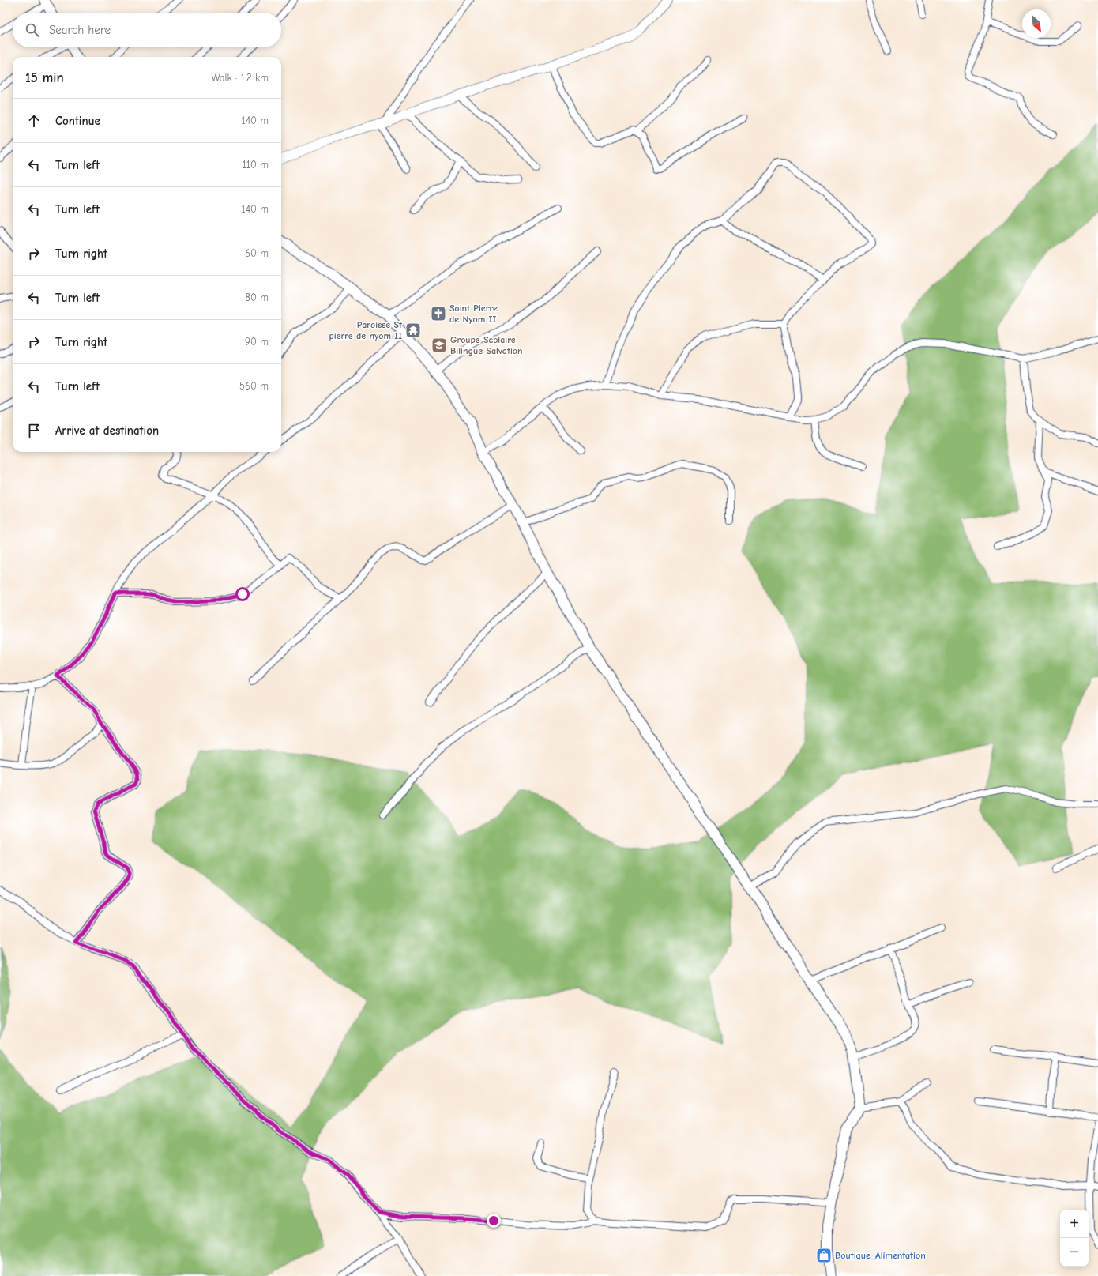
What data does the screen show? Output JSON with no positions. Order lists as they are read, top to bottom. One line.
{"places":{"church":["Saint Pierre de Nyom II"],"temple":["Paroisse St pierre de nyom II"],"school or university":["Groupe Scolaire Bilingue Salvation"],"shop":["Boutique_Alimentation"]},"north":"bottom right","page":{"search":"Search here","heading":["15 min","Walk · 1.2 km"],"list":[["Continue","140 m"],["Turn left","110 m"],["Turn left","140 m"],["Turn right","60 m"],["Turn left","80 m"],["Turn right","90 m"],["Turn left","560 m"],"Arrive at destination"],"map_buttons":["+","−"]}}
